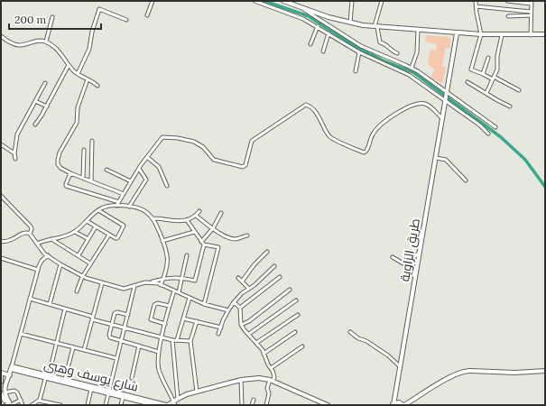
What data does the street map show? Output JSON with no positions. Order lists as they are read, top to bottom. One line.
{"streets":{"street":["طريق الزاوية","شارع يوسف وهبى"]},"scale_bar":"200 m"}
